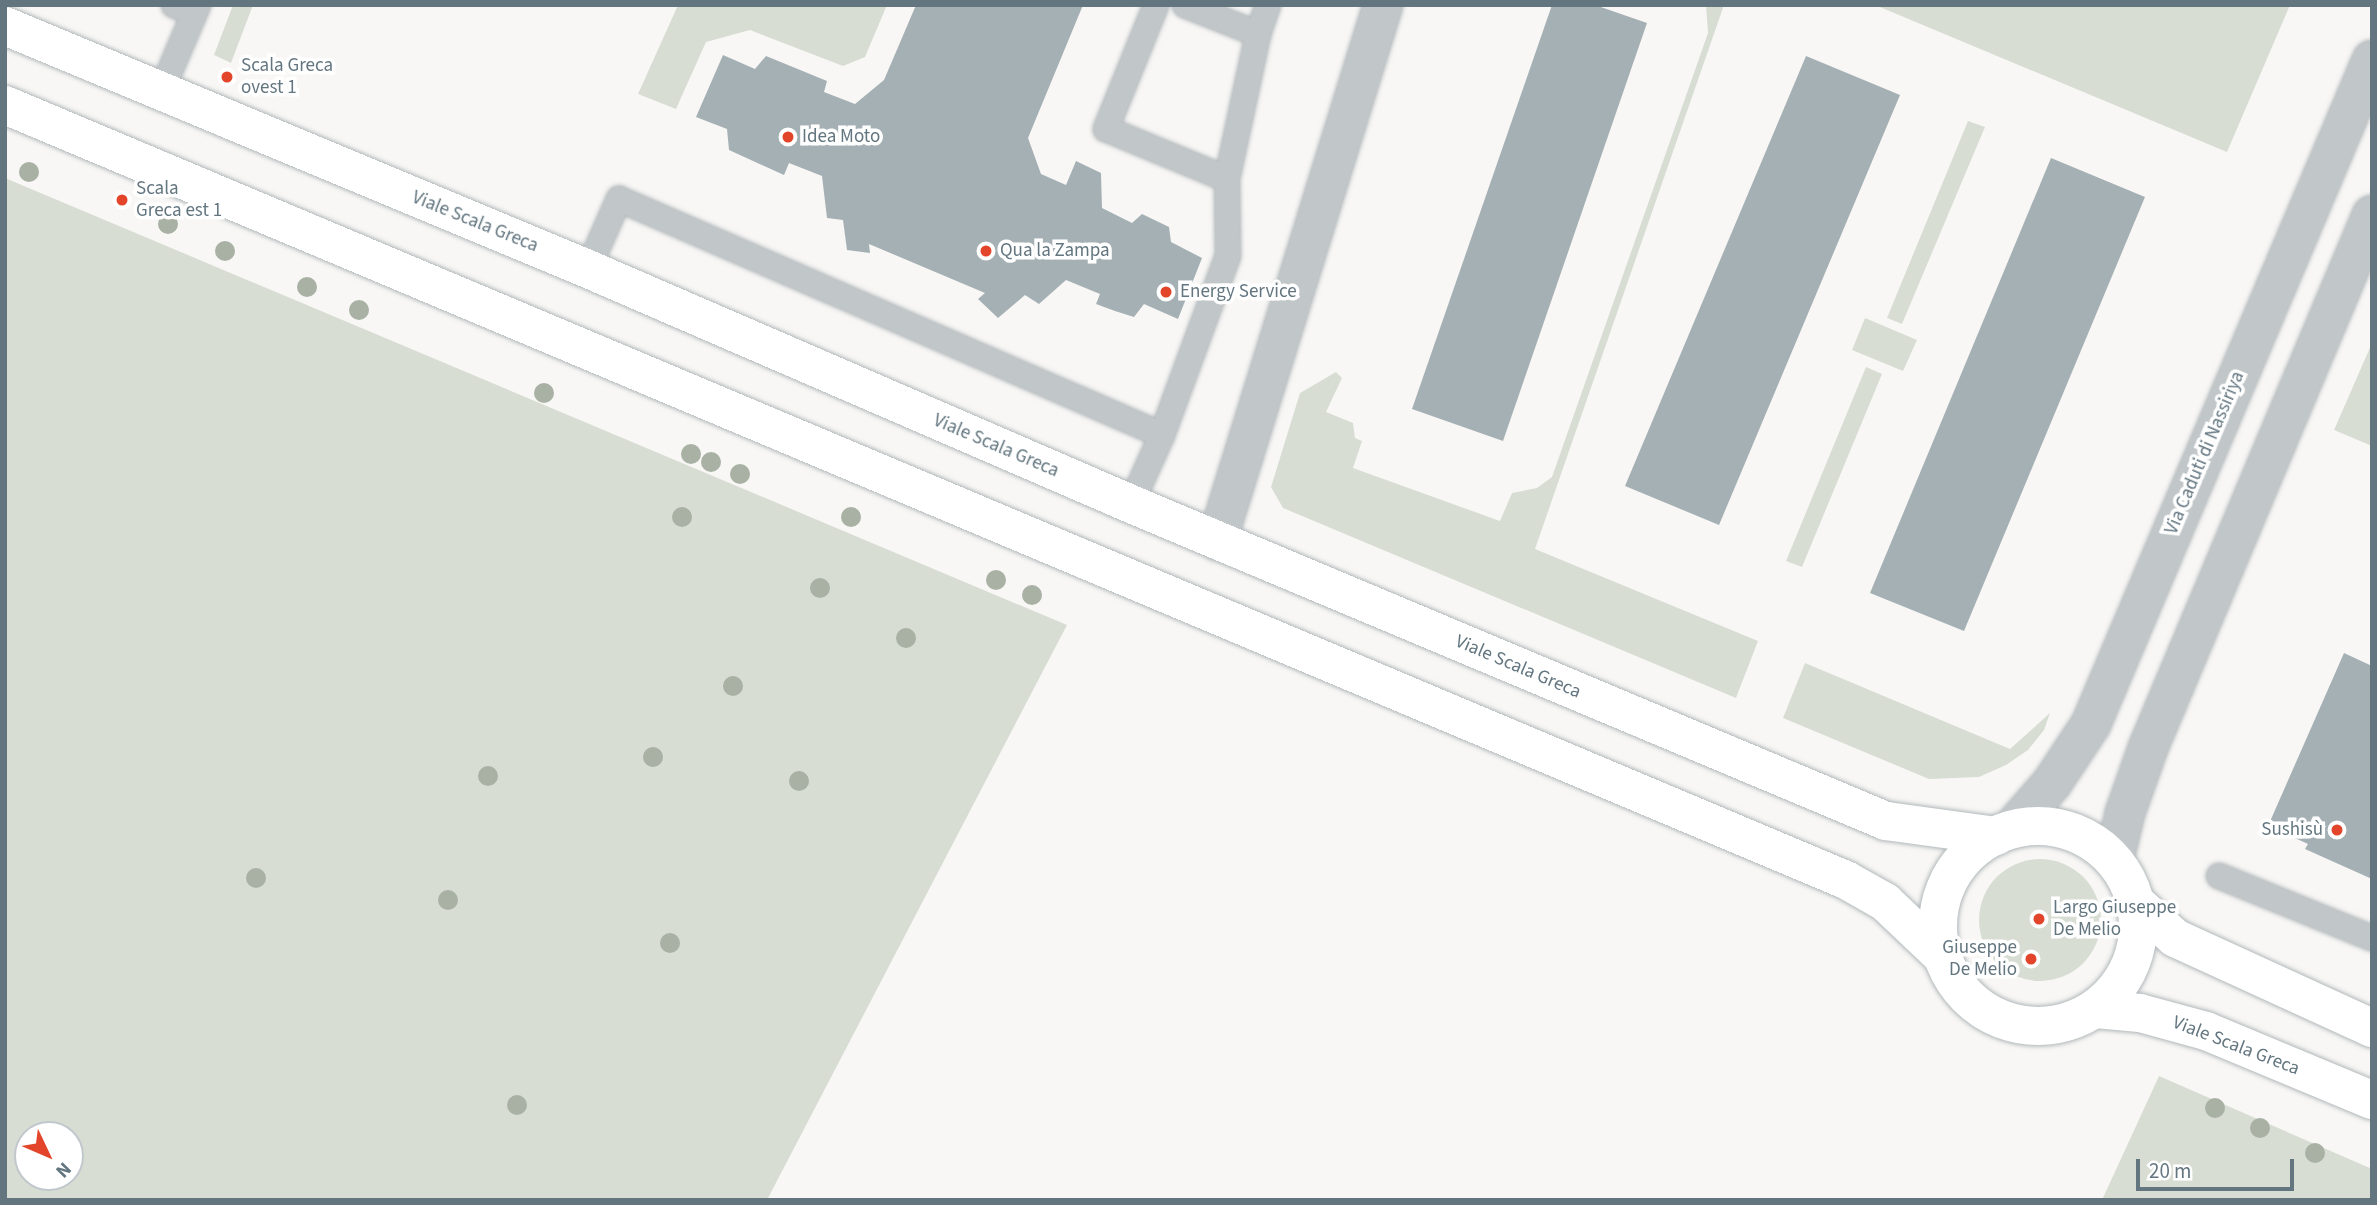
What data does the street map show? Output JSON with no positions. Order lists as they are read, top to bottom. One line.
{"streets":{"main road":["Viale Scala Greca"],"street":["Via Caduti di Nassiriya"]},"crossings":[["Viale Scala Greca","Via Caduti di Nassiriya"]],"places":["Scala Greca ovest 1","Idea Moto","Scala Greca est 1","Qua la Zampa","Energy Service","Sushisù","Largo Giuseppe De Melio","Giuseppe De Melio"],"scale_bar":"20 m","north":"bottom right"}
